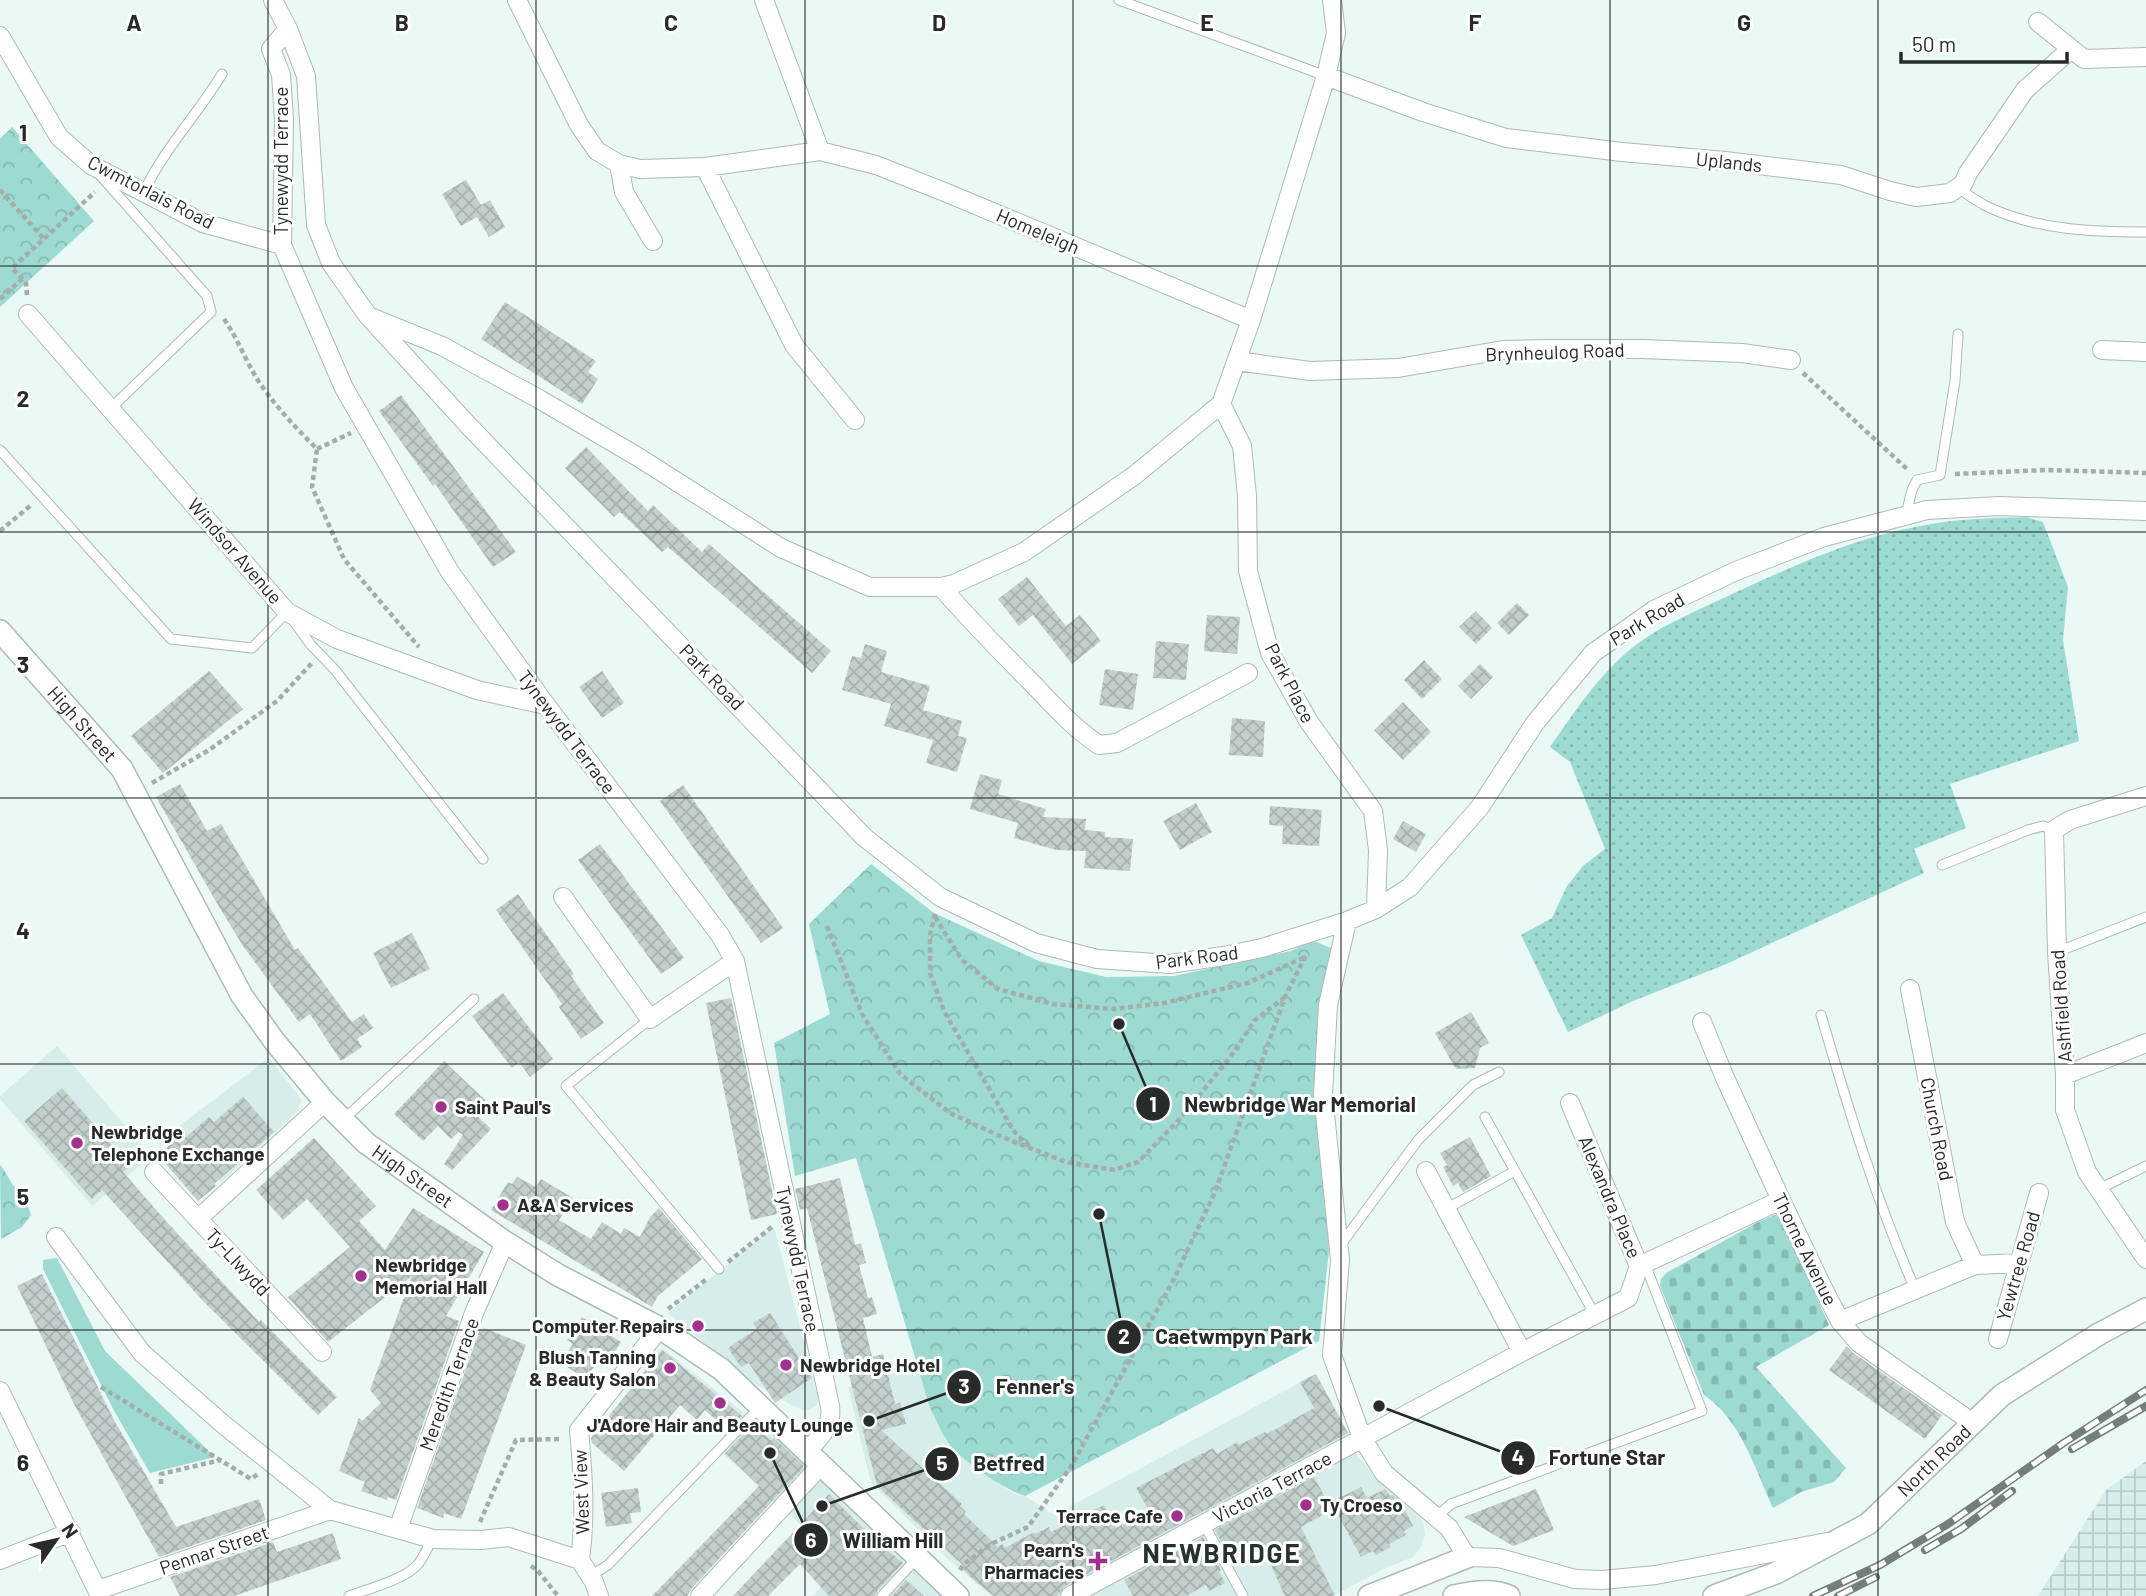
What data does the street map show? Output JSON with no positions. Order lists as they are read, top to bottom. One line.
{"streets":{"street":["Tynewydd Terrace","Uplands","Cwmtorlais Road","Homeleigh","Brynheulog Road","Windsor Avenue","Park Road","Park Place","High Street","Ashfield Road","Church Road","Alexandra Place","Thorne Avenue","Ty-Llwydd","Yewtree Road","Meredith Terrace","North Road","Victoria Terrace","West View","Pennar Street"]},"crossings":[["Tynewydd Terrace","Cwmtorlais Road"],["Tynewydd Terrace","Windsor Avenue"],["Tynewydd Terrace","Park Road"],["Tynewydd Terrace","High Street"],["Park Road","Park Place"],["High Street","Meredith Terrace"],["High Street","West View"],["Alexandra Place","Victoria Terrace"],["Thorne Avenue","North Road"]],"districts":["NEWBRIDGE"],"places":{"other":["Newbridge War Memorial","Saint Paul's","Newbridge Telephone Exchange","A&A Services","Caetwmpyn Park","Newbridge Memorial Hall","Computer Repairs","Newbridge Hotel","Blush Tanning & Beauty Salon","J'Adore Hair and Beauty Lounge","Fortune Star","Fenner's","William Hill","Ty Croeso","Betfred","Terrace Cafe"],"health":["Pearn's Pharmacies"]},"scale_bar":"50 m","north":"top right","grid":{"columns":["A","B","C","D","E","F","G"],"rows":["1","2","3","4","5","6"]}}
